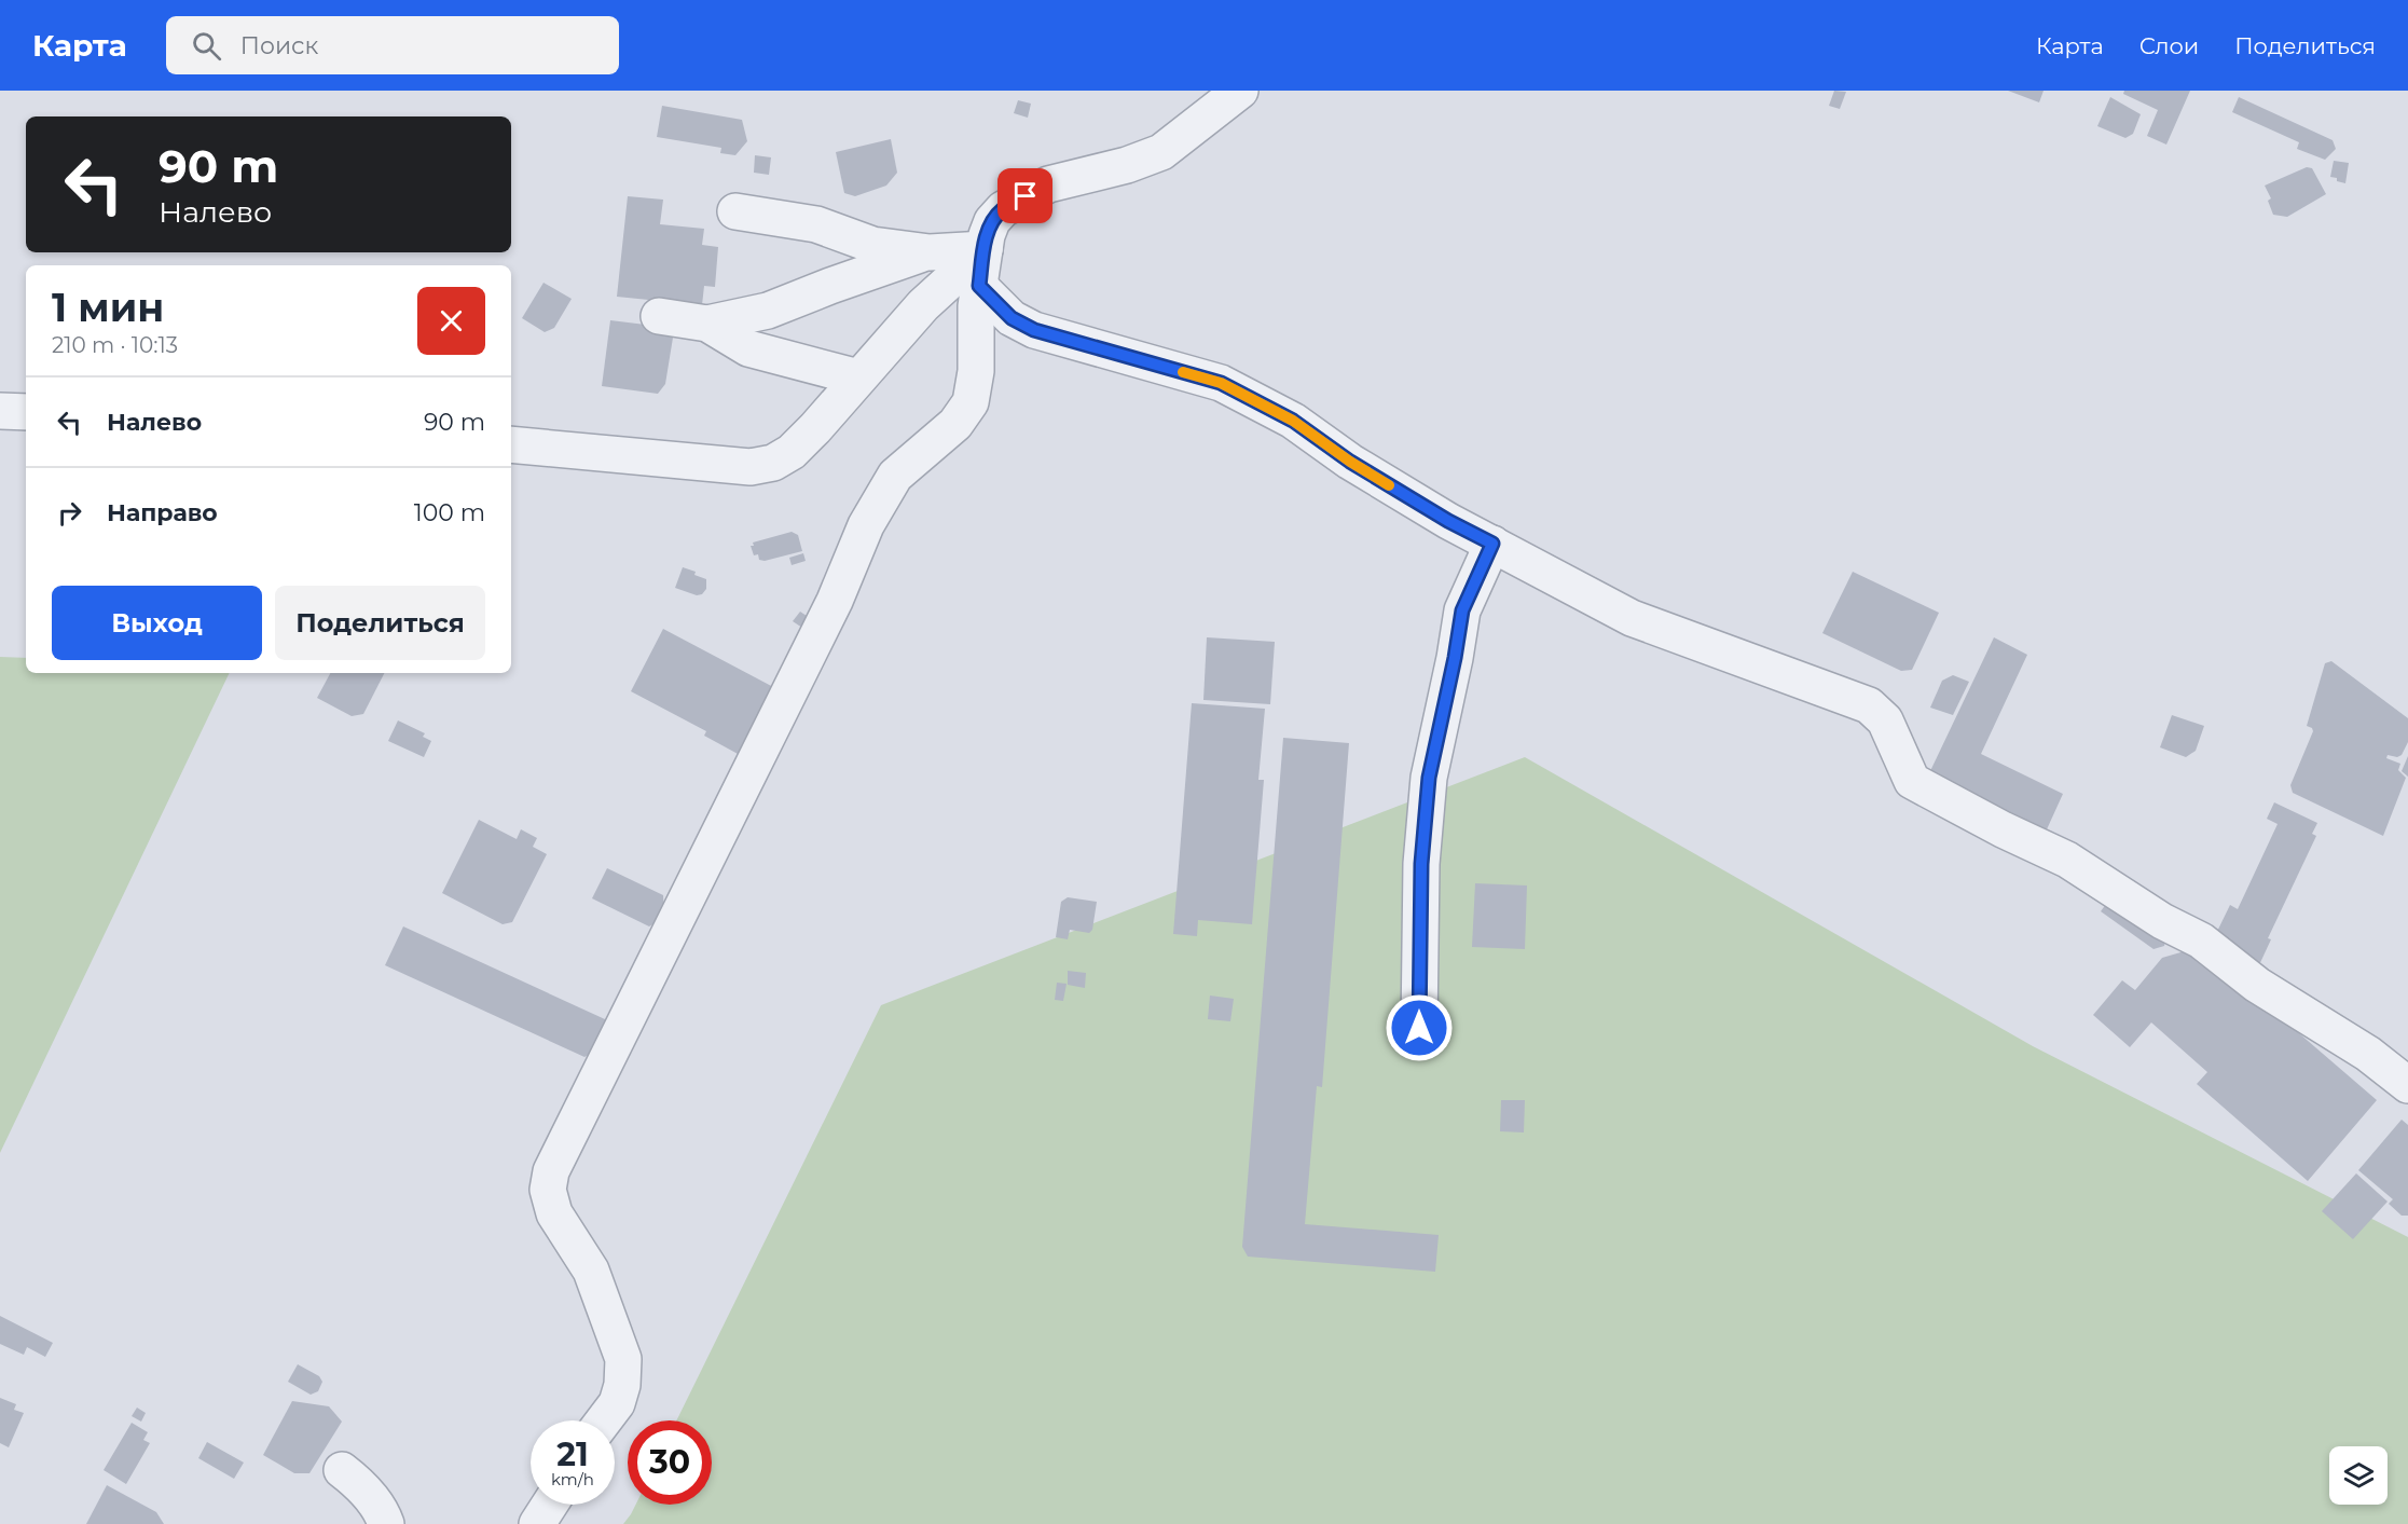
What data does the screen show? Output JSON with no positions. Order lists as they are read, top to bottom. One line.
{"page":{"header":"Карта","search":"Поиск","nav":["Карта","Слои","Поделиться"],"turn":["90 m","Налево"],"heading":["1 мин","210 m · 10:13"],"list":[{"name":"Налево","value":"90 m"},{"name":"Направо","value":"100 m"}],"buttons":["Выход","Поделиться"],"speed":"21 km/h","limit":"30"}}
